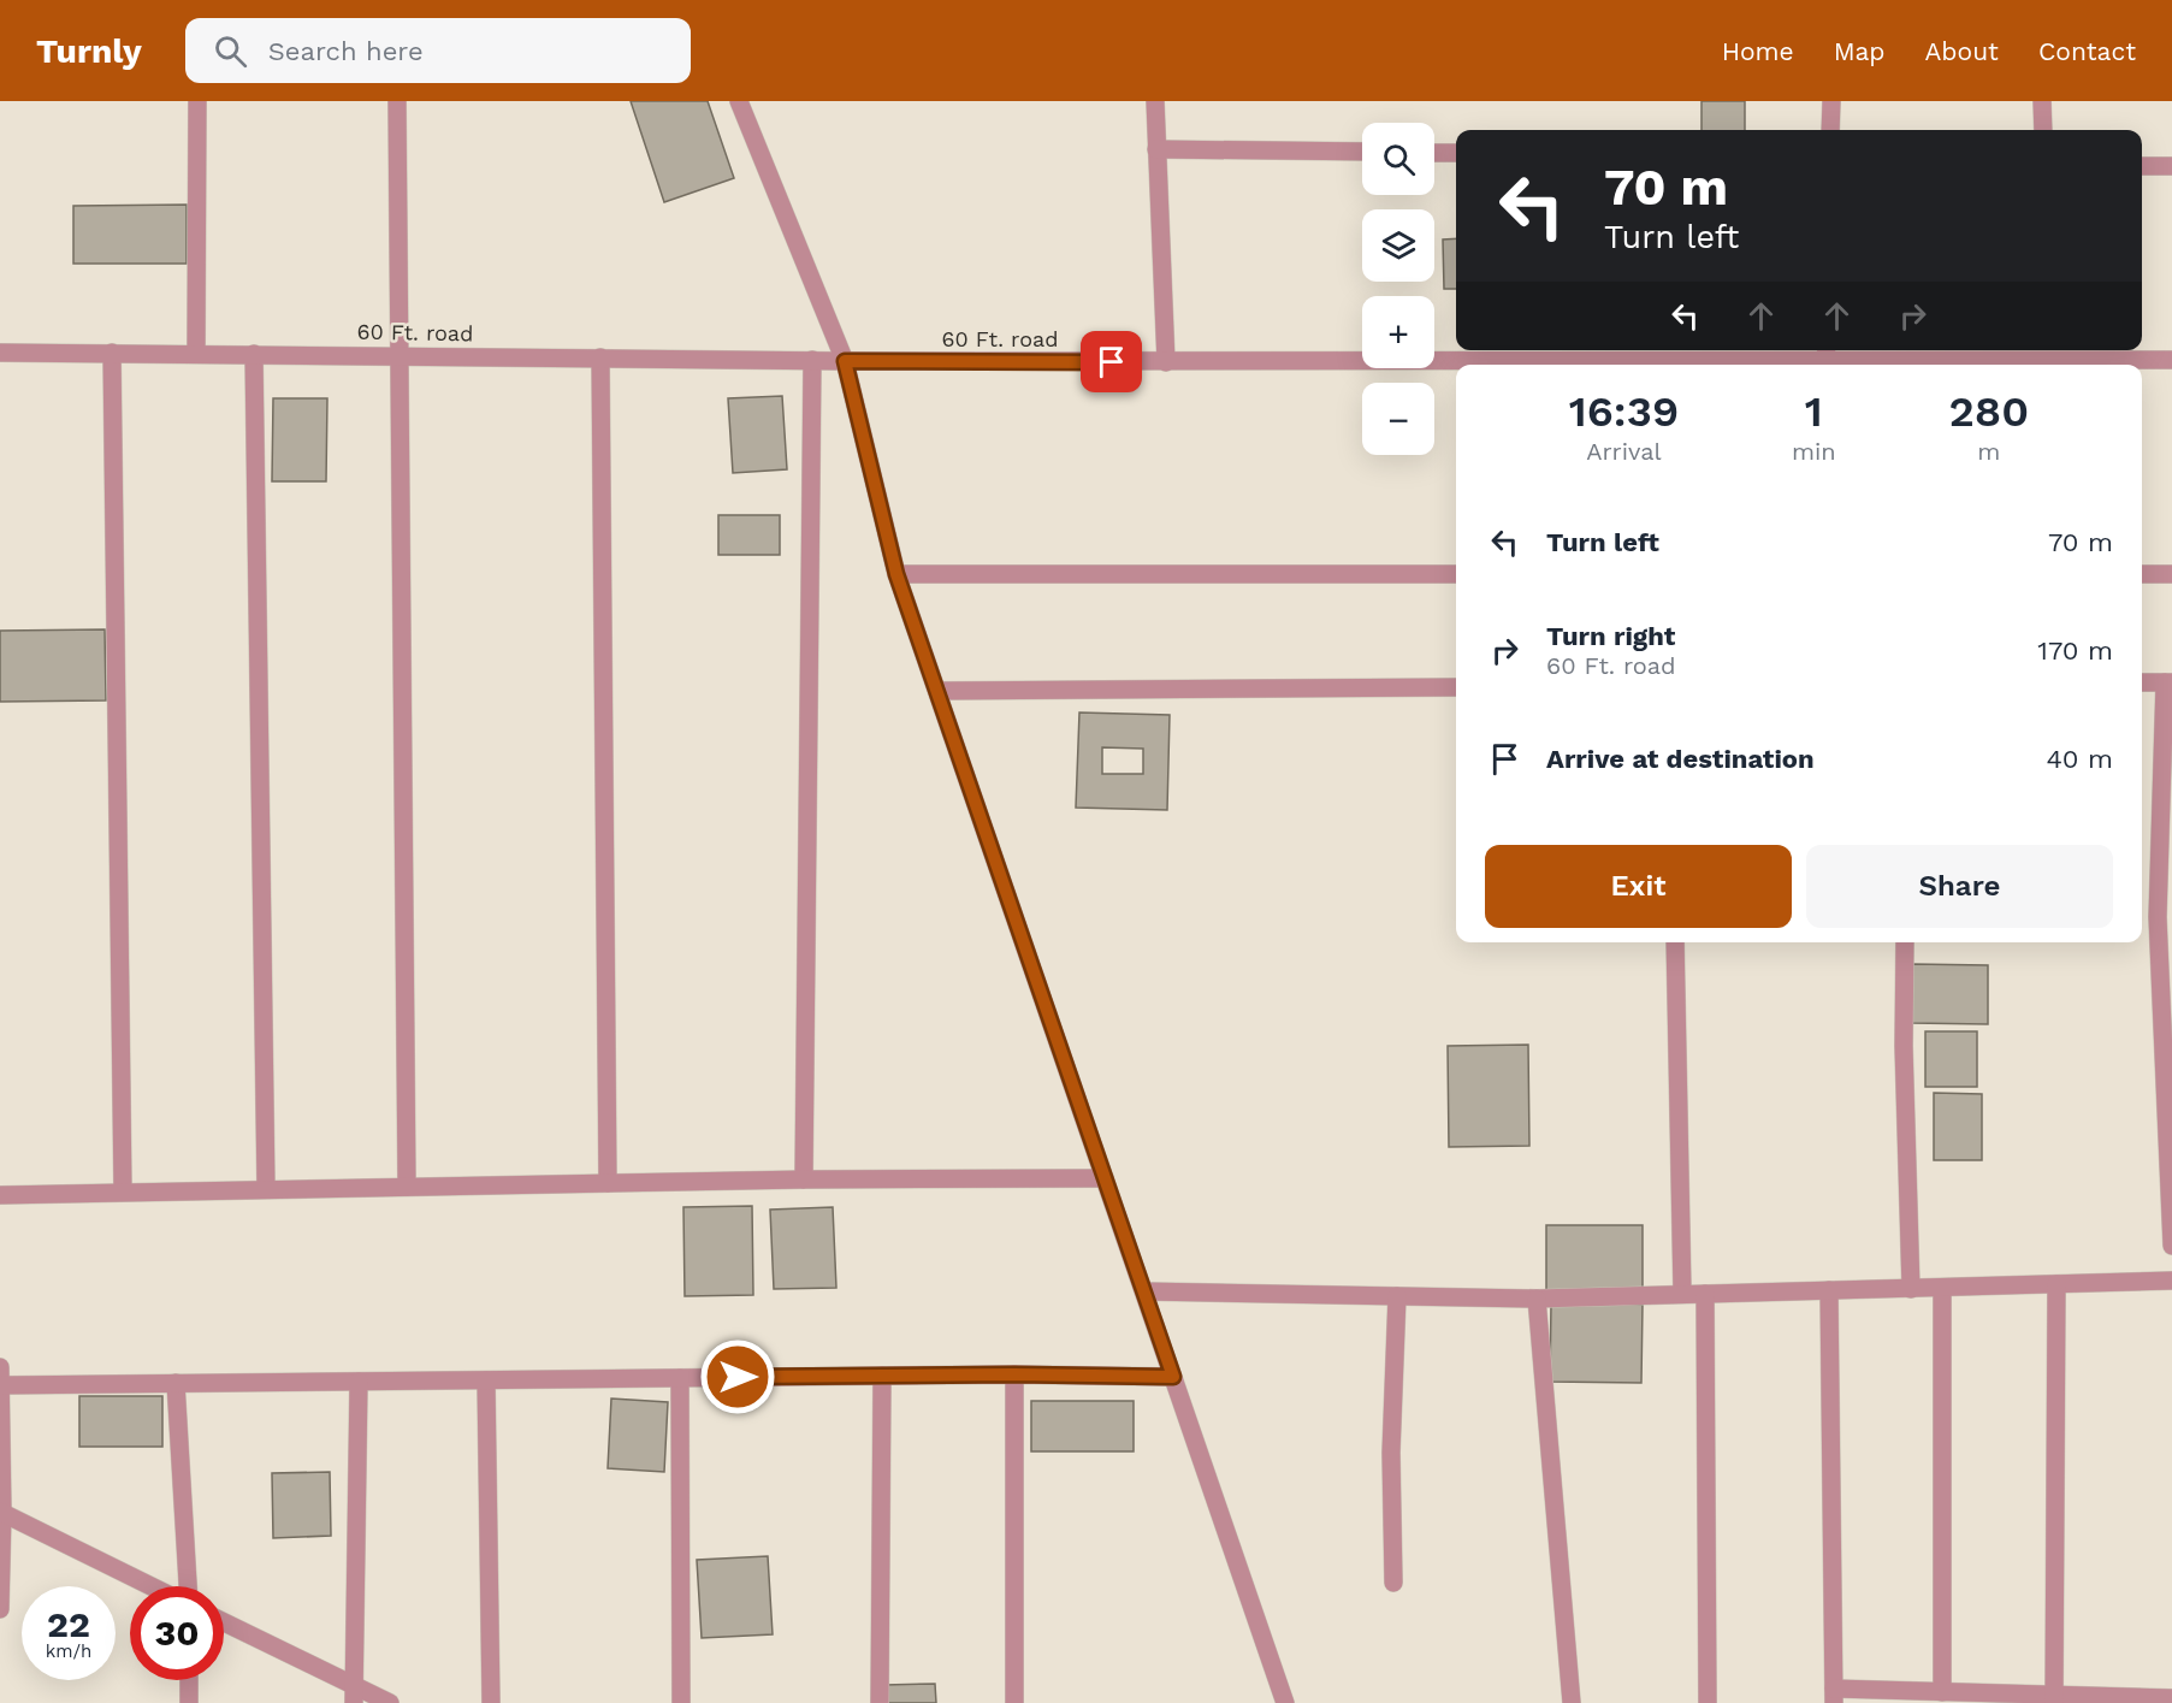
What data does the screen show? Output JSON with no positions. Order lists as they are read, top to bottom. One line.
{"streets":{"street":["60 Ft. road"]},"page":{"header":"Turnly","search":"Search here","nav":["Home","Map","About","Contact"],"map_buttons":["+","−"],"turn":["70 m","Turn left"],"eta":["16:39","Arrival","1","min","280","m"],"list":[{"name":"Turn left","value":"70 m"},{"name":"Turn right","note":"60 Ft. road","value":"170 m"},{"name":"Arrive at destination","value":"40 m"}],"buttons":["Exit","Share"],"speed":"22 km/h","limit":"30"}}
